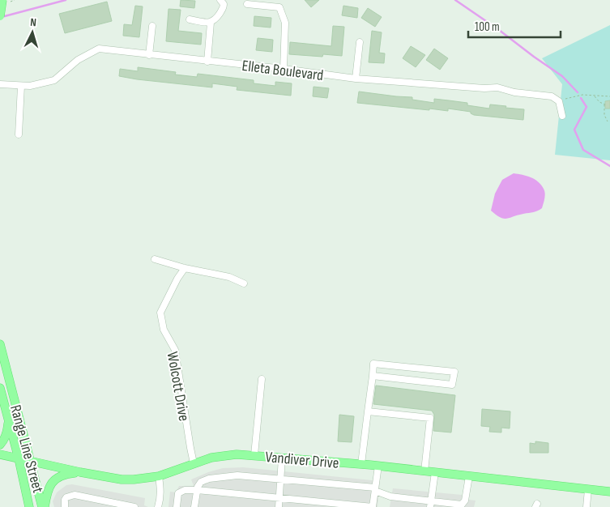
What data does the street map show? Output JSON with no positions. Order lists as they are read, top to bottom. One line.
{"streets":{"main road":["Range Line Street","Vandiver Drive"],"street":["Elleta Boulevard","Wolcott Drive"]},"crossings":[["Wolcott Drive","Vandiver Drive"],["Range Line Street","Vandiver Drive"]],"scale_bar":"100 m","north":"top"}
